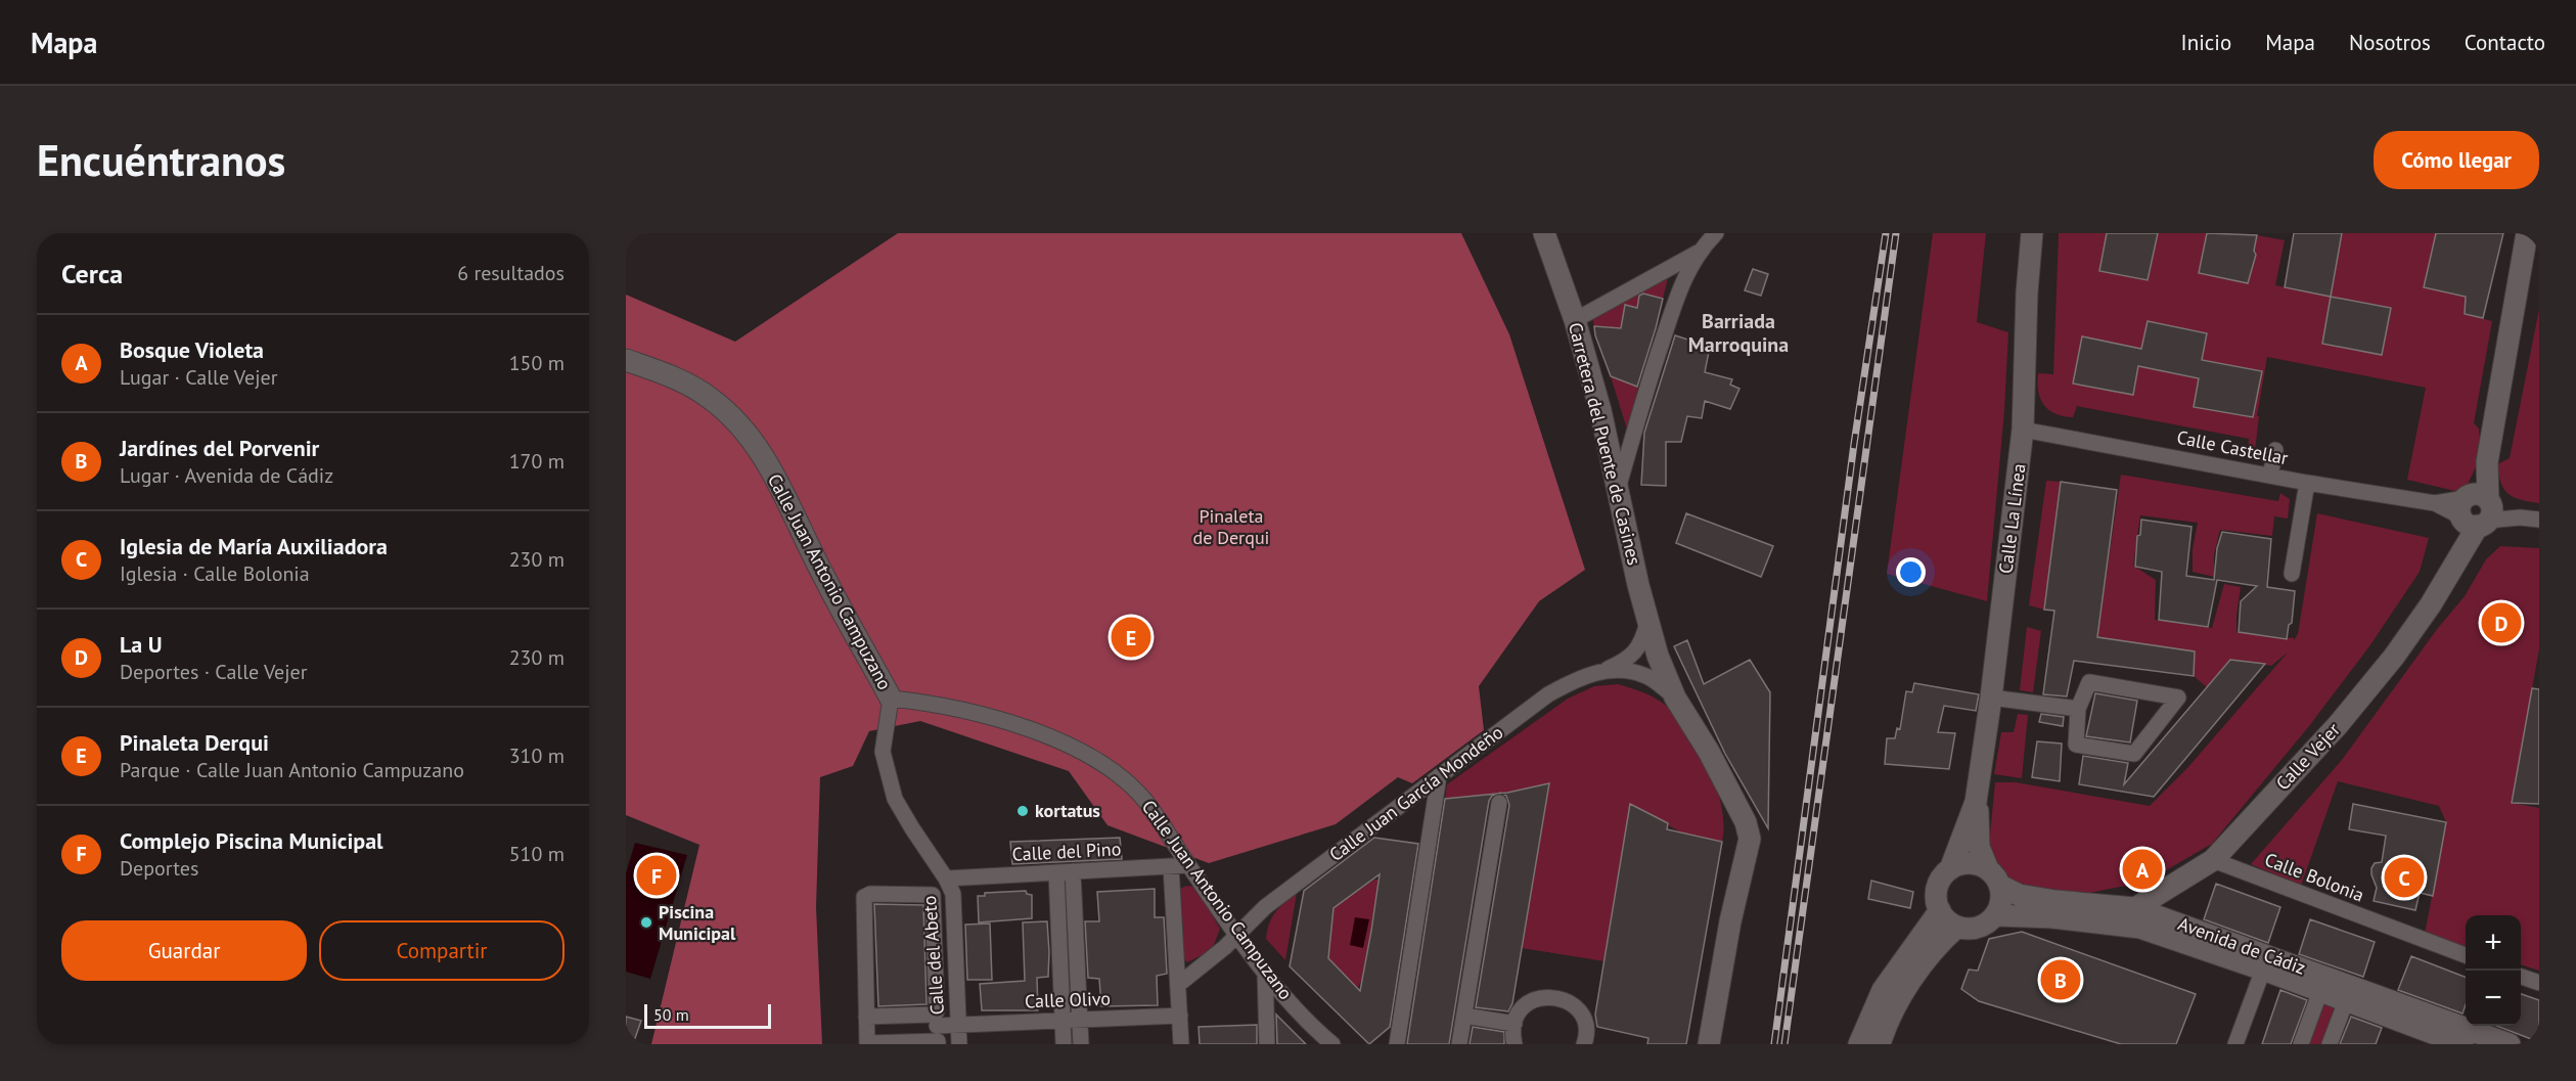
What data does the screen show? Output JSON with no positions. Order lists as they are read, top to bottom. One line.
{"streets":{"street":["Carretera del Puente de Casines","Calle Castellar","Calle La Línea","Calle Juan Antonio Campuzano","Calle Vejer","Calle Juan García Mondeño","Calle del Pino","Calle Bolonia","Avenida de Cádiz","Calle del Abeto","Calle Olivo"]},"crossings":[["Carretera del Puente de Casines","Calle Juan García Mondeño"],["Calle Castellar","Calle La Línea"],["Calle Castellar","Calle Vejer"],["Calle La Línea","Avenida de Cádiz"],["Calle Juan Antonio Campuzano","Calle Juan García Mondeño"],["Calle Juan Antonio Campuzano","Calle del Pino"],["Calle Juan Antonio Campuzano","Calle del Abeto"],["Calle Vejer","Calle Bolonia"],["Calle Vejer","Avenida de Cádiz"],["Calle del Pino","Calle del Abeto"],["Calle del Abeto","Calle Olivo"]],"districts":["Barriada Marroquina"],"parks":["Pinaleta de Derqui"],"places":["kortatus","Piscina Municipal"],"scale_bar":"50 m","page":{"header":"Mapa","nav":["Inicio","Mapa","Nosotros","Contacto"],"buttons":["Cómo llegar",["Guardar","Compartir"]],"title":"Encuéntranos","heading":["Cerca","6 resultados"],"list":[{"mark":"A","name":"Bosque Violeta","note":"Lugar · Calle Vejer","value":"150 m"},{"mark":"B","name":"Jardínes del Porvenir","note":"Lugar · Avenida de Cádiz","value":"170 m"},{"mark":"C","name":"Iglesia de María Auxiliadora","note":"Iglesia · Calle Bolonia","value":"230 m"},{"mark":"D","name":"La U","note":"Deportes · Calle Vejer","value":"230 m"},{"mark":"E","name":"Pinaleta Derqui","note":"Parque · Calle Juan Antonio Campuzano","value":"310 m"},{"mark":"F","name":"Complejo Piscina Municipal","note":"Deportes","value":"510 m"}],"pins":["D","E","A","F","C","B"],"map_buttons":["+","−"],"scale":"50 m"}}
